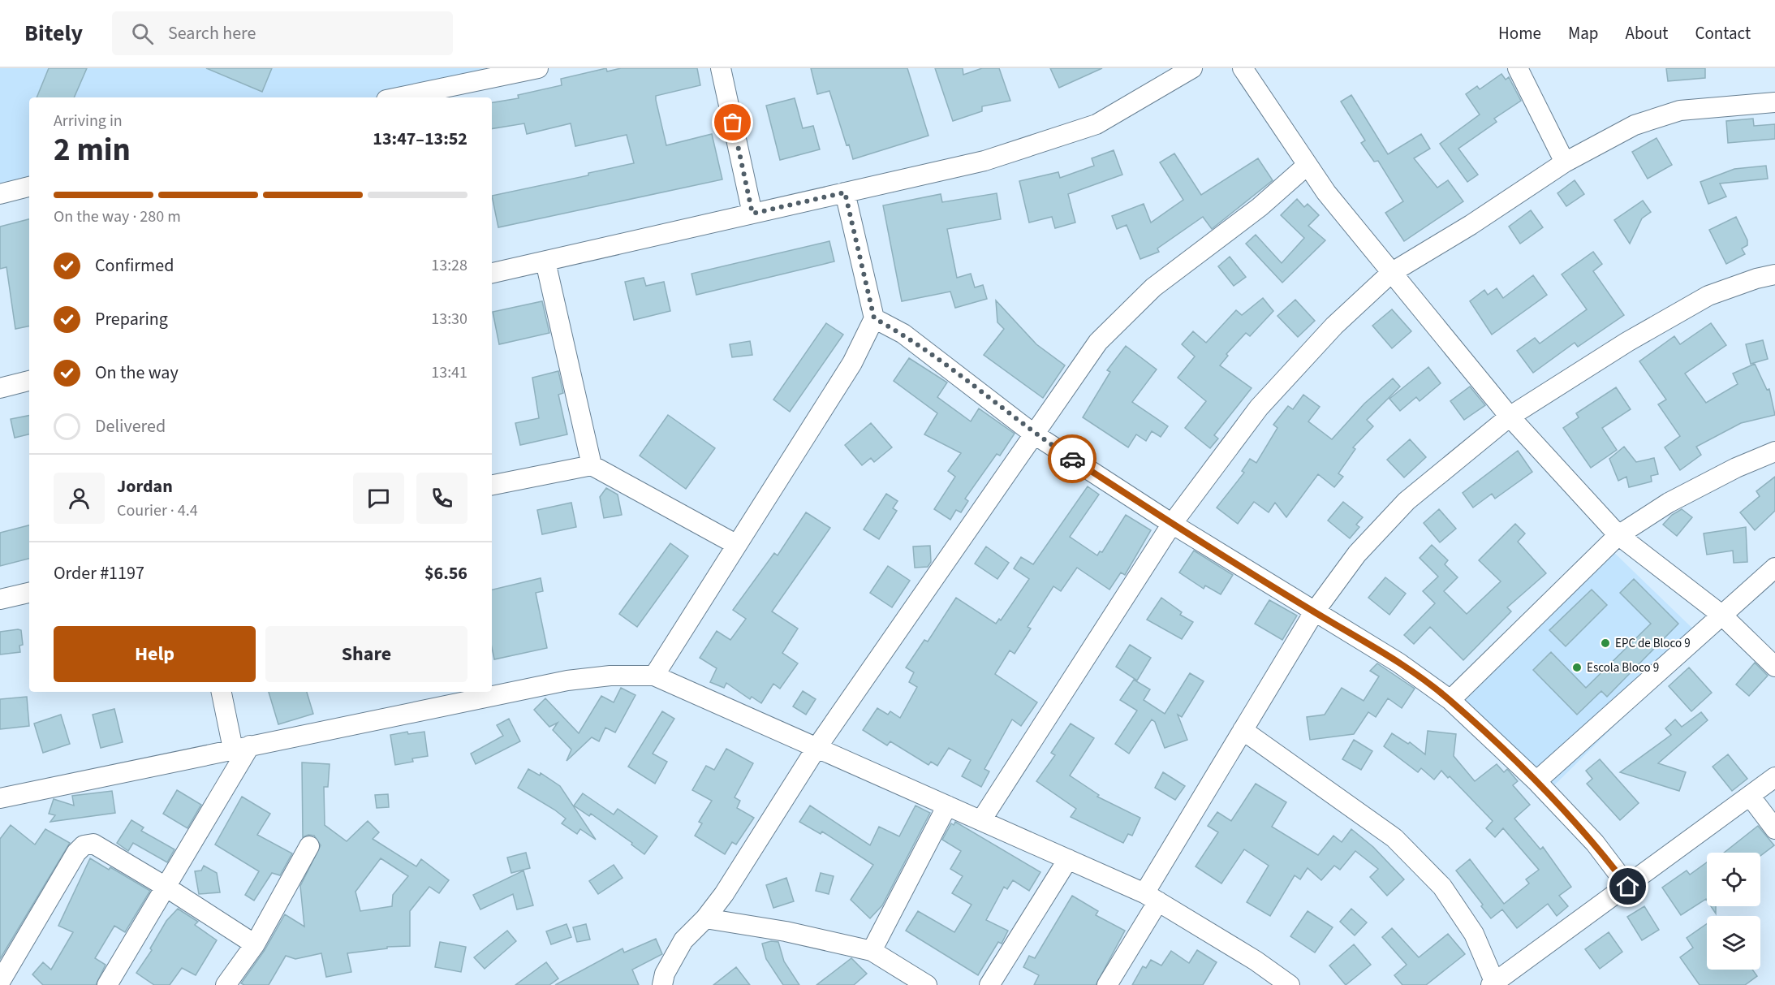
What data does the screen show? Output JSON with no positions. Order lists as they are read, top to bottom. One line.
{"places":["EPC de Bloco 9","Escola Bloco 9"],"page":{"header":"Bitely","search":"Search here","nav":["Home","Map","About","Contact"],"heading":["2 min","Arriving in","13:47–13:52"],"panel":["Jordan","Courier · 4.4","Order #1197","$6.56"],"bar":"On the way · 280 m","list":[["Confirmed","13:28"],["Preparing","13:30"],["On the way","13:41"],"Delivered"],"buttons":["Help","Share"]}}
